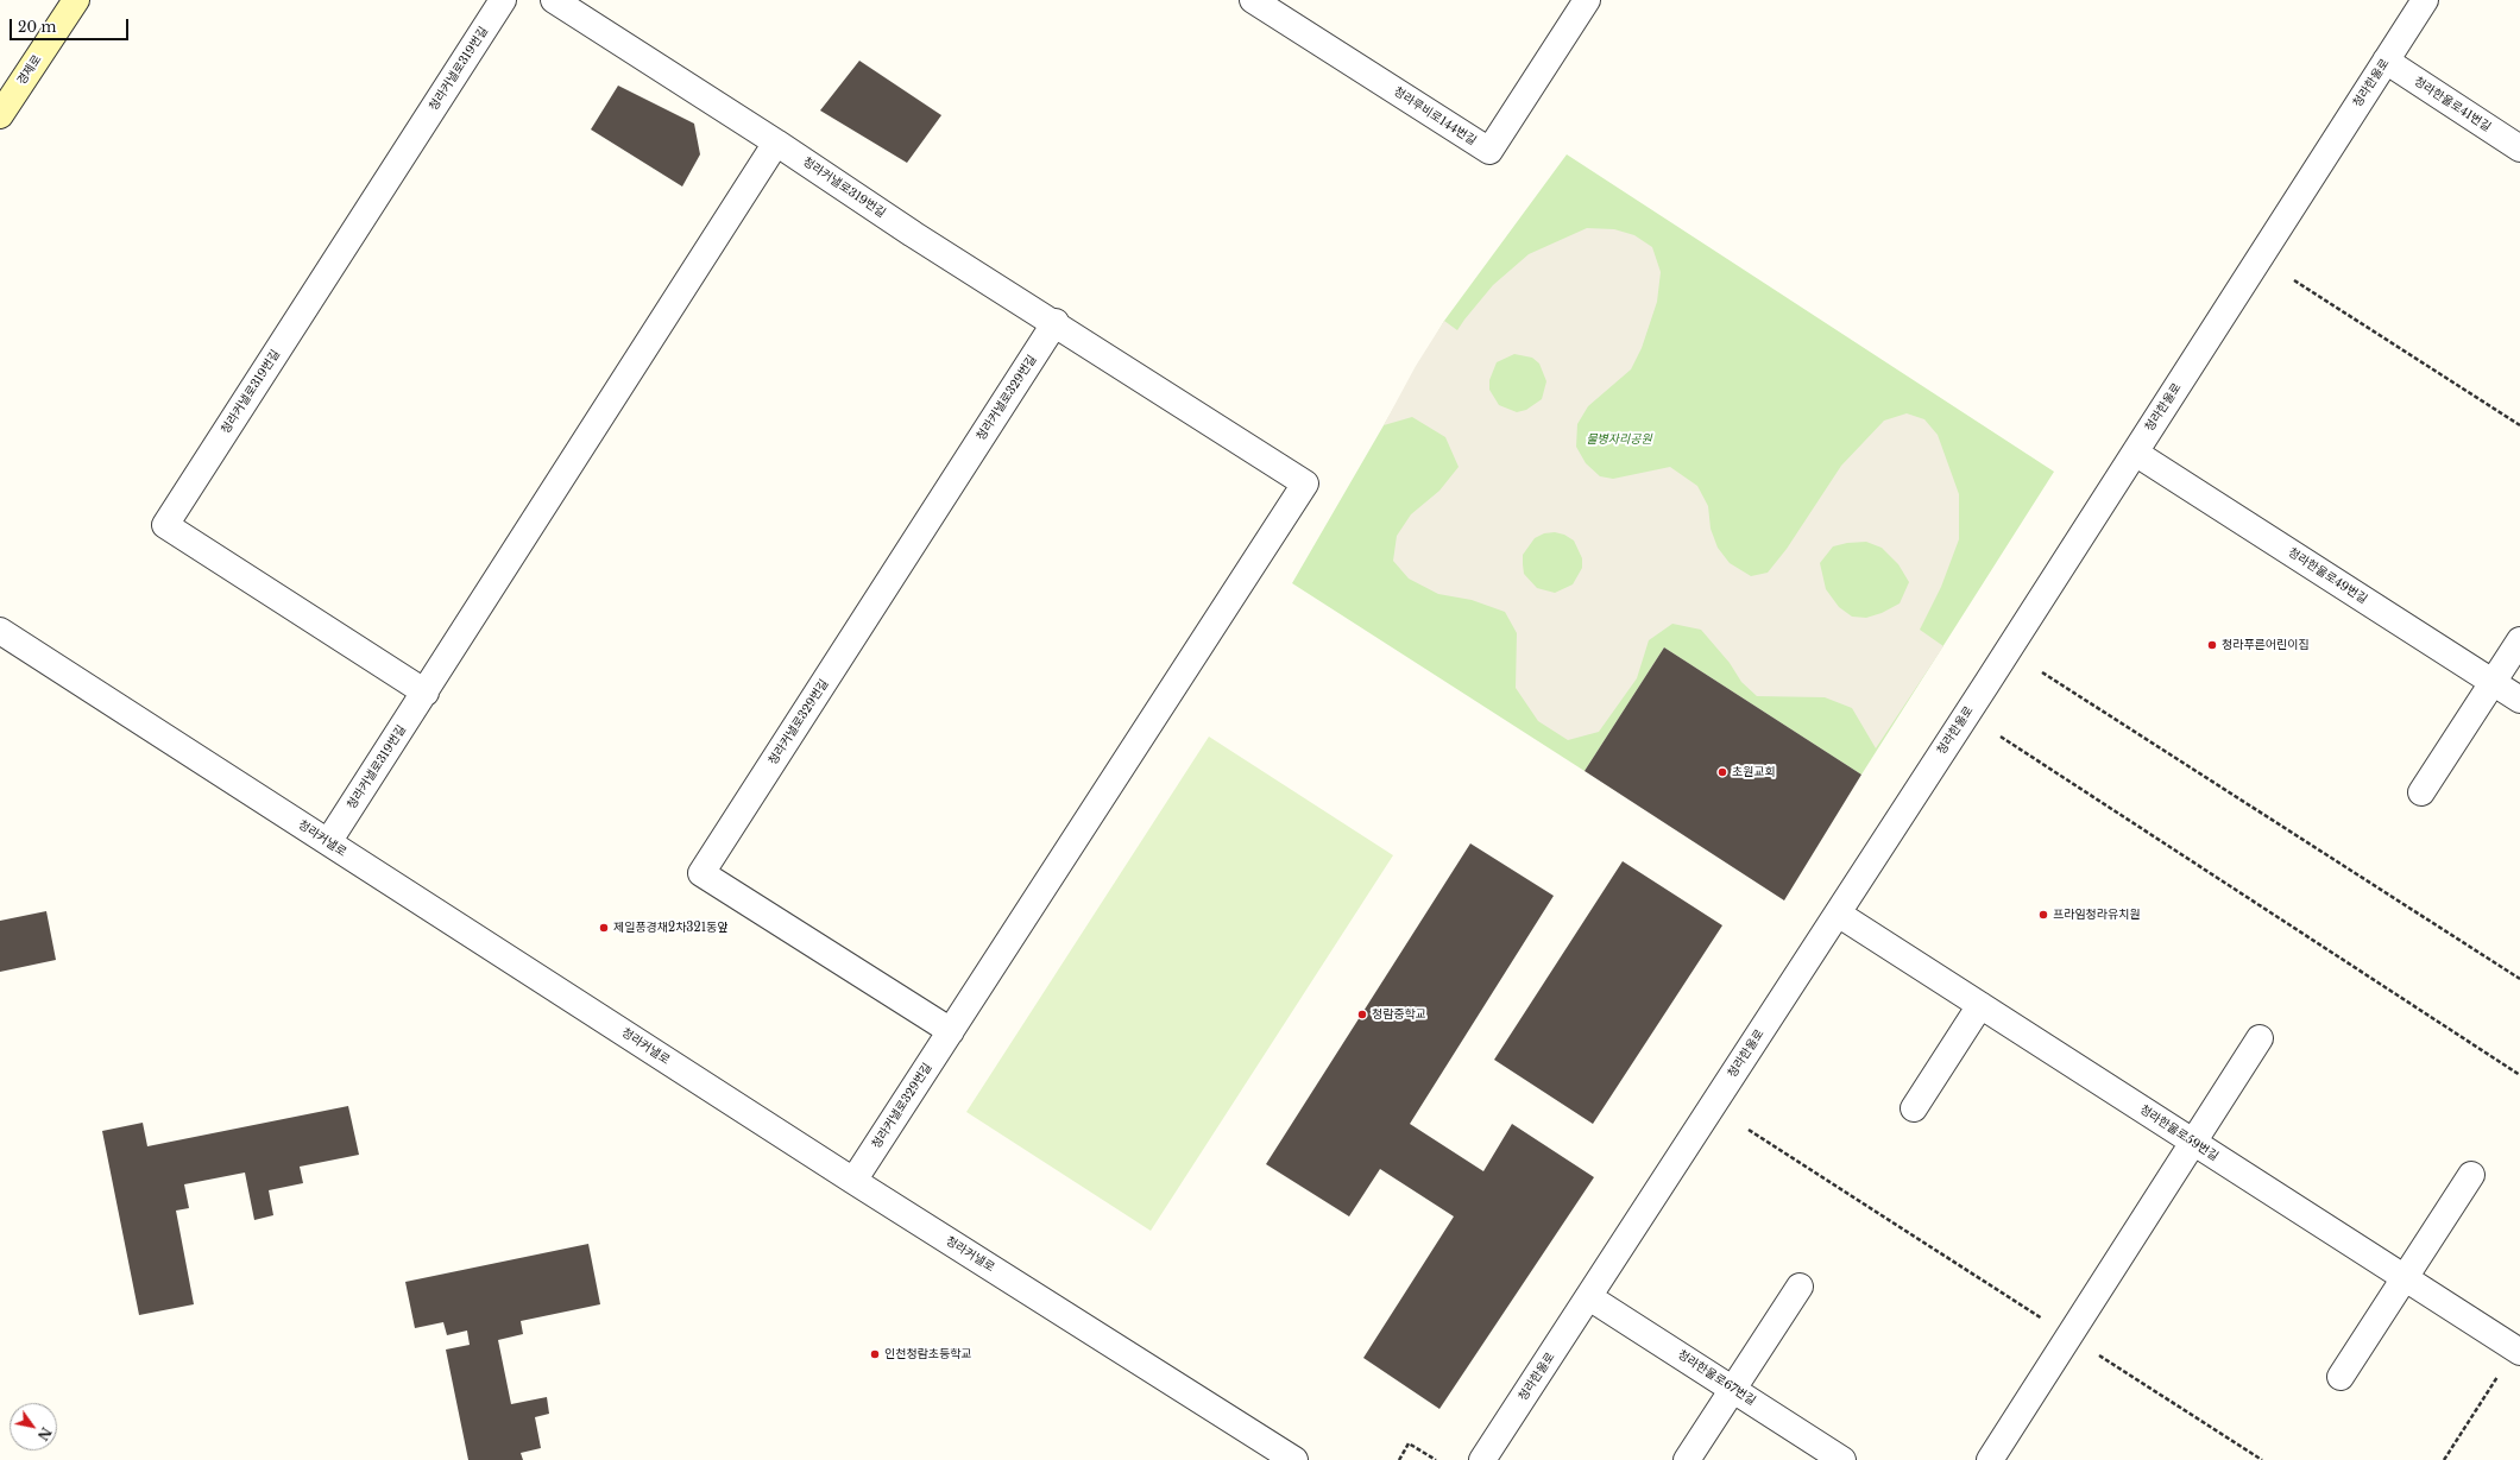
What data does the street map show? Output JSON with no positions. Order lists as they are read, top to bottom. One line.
{"streets":{"main road":["경제로"],"street":["청라커낼로319번길","청라한울로","청라한울로41번길","청라루비로144번길","청라커낼로329번길","청라한울로49번길","청라커낼로","청라한울로59번길","청라한울로67번길"]},"crossings":[["청라커낼로319번길","청라커낼로329번길"],["청라커낼로319번길","청라커낼로"],["청라한울로","청라한울로41번길"],["청라한울로","청라한울로49번길"],["청라한울로","청라한울로59번길"],["청라한울로","청라한울로67번길"],["청라커낼로329번길","청라커낼로"]],"parks":["물병자리공원"],"places":["청라푸른어린이집","초원교회","프라임청라유치원","제일풍경채2차321동앞","청람중학교","인천청람초등학교"],"scale_bar":"20 m","north":"bottom right"}
